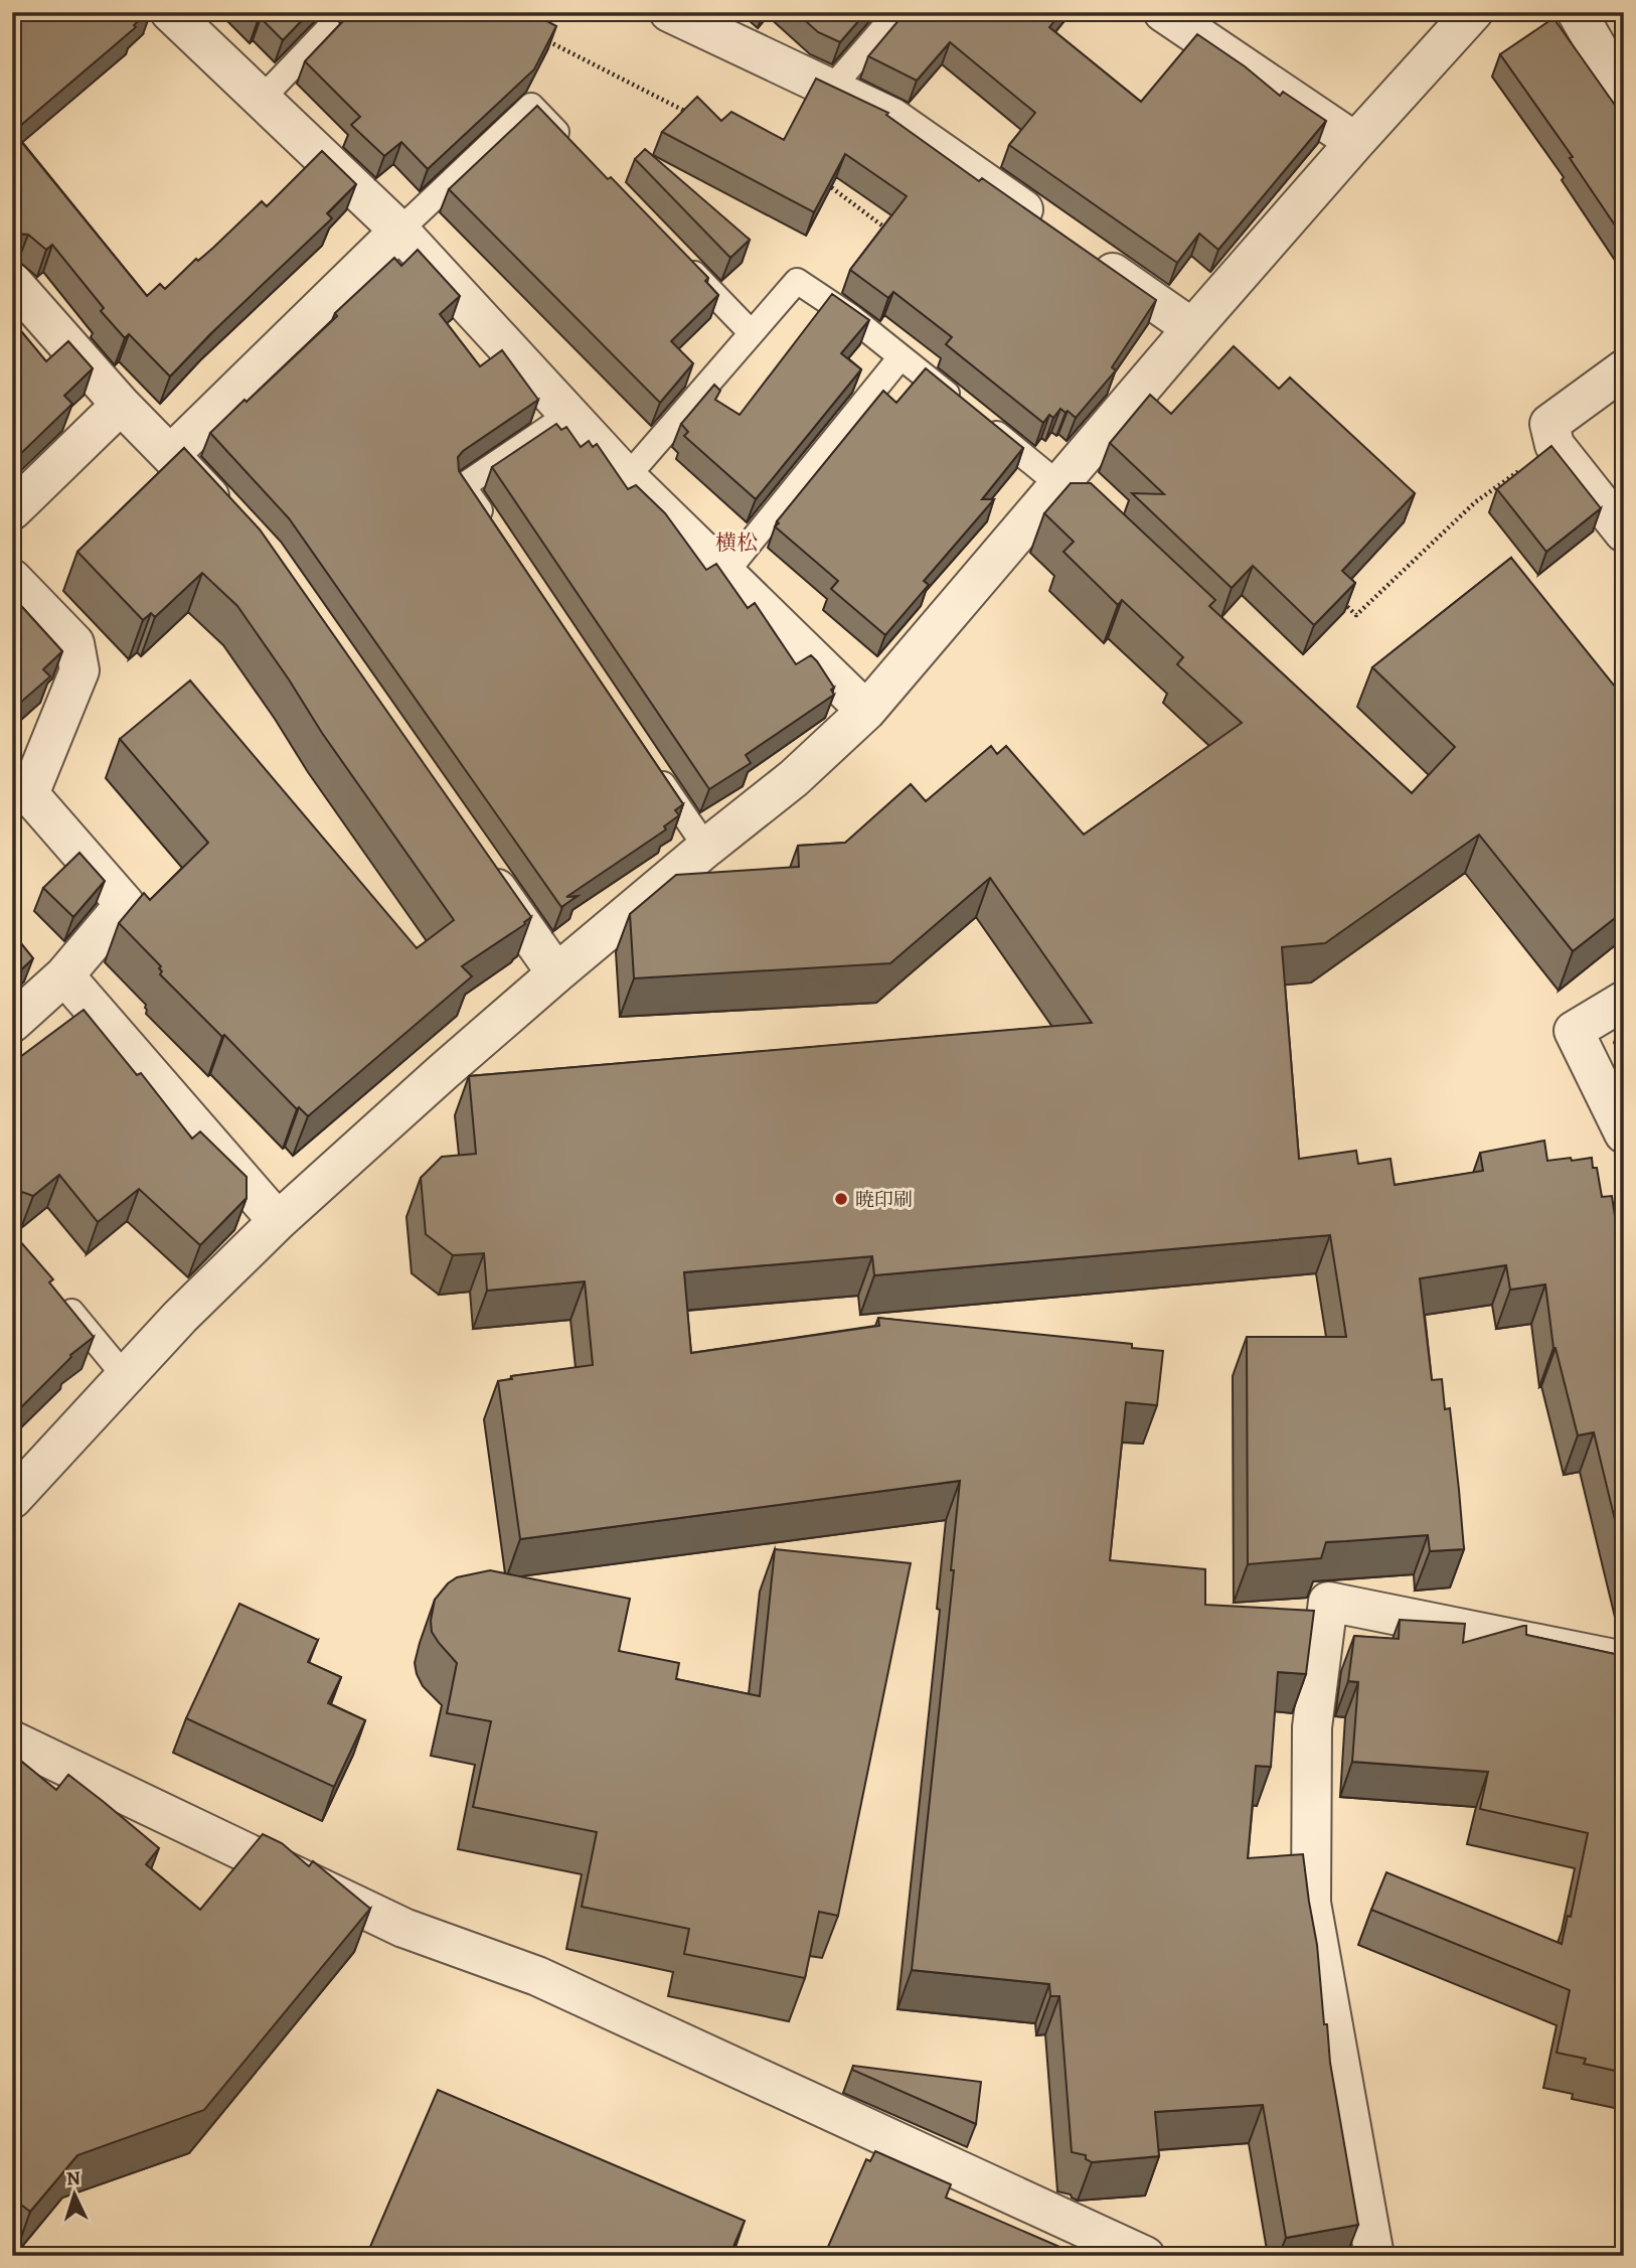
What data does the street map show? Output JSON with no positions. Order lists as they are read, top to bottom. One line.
{"districts":["横松"],"places":["暁印刷"],"north":"top"}
